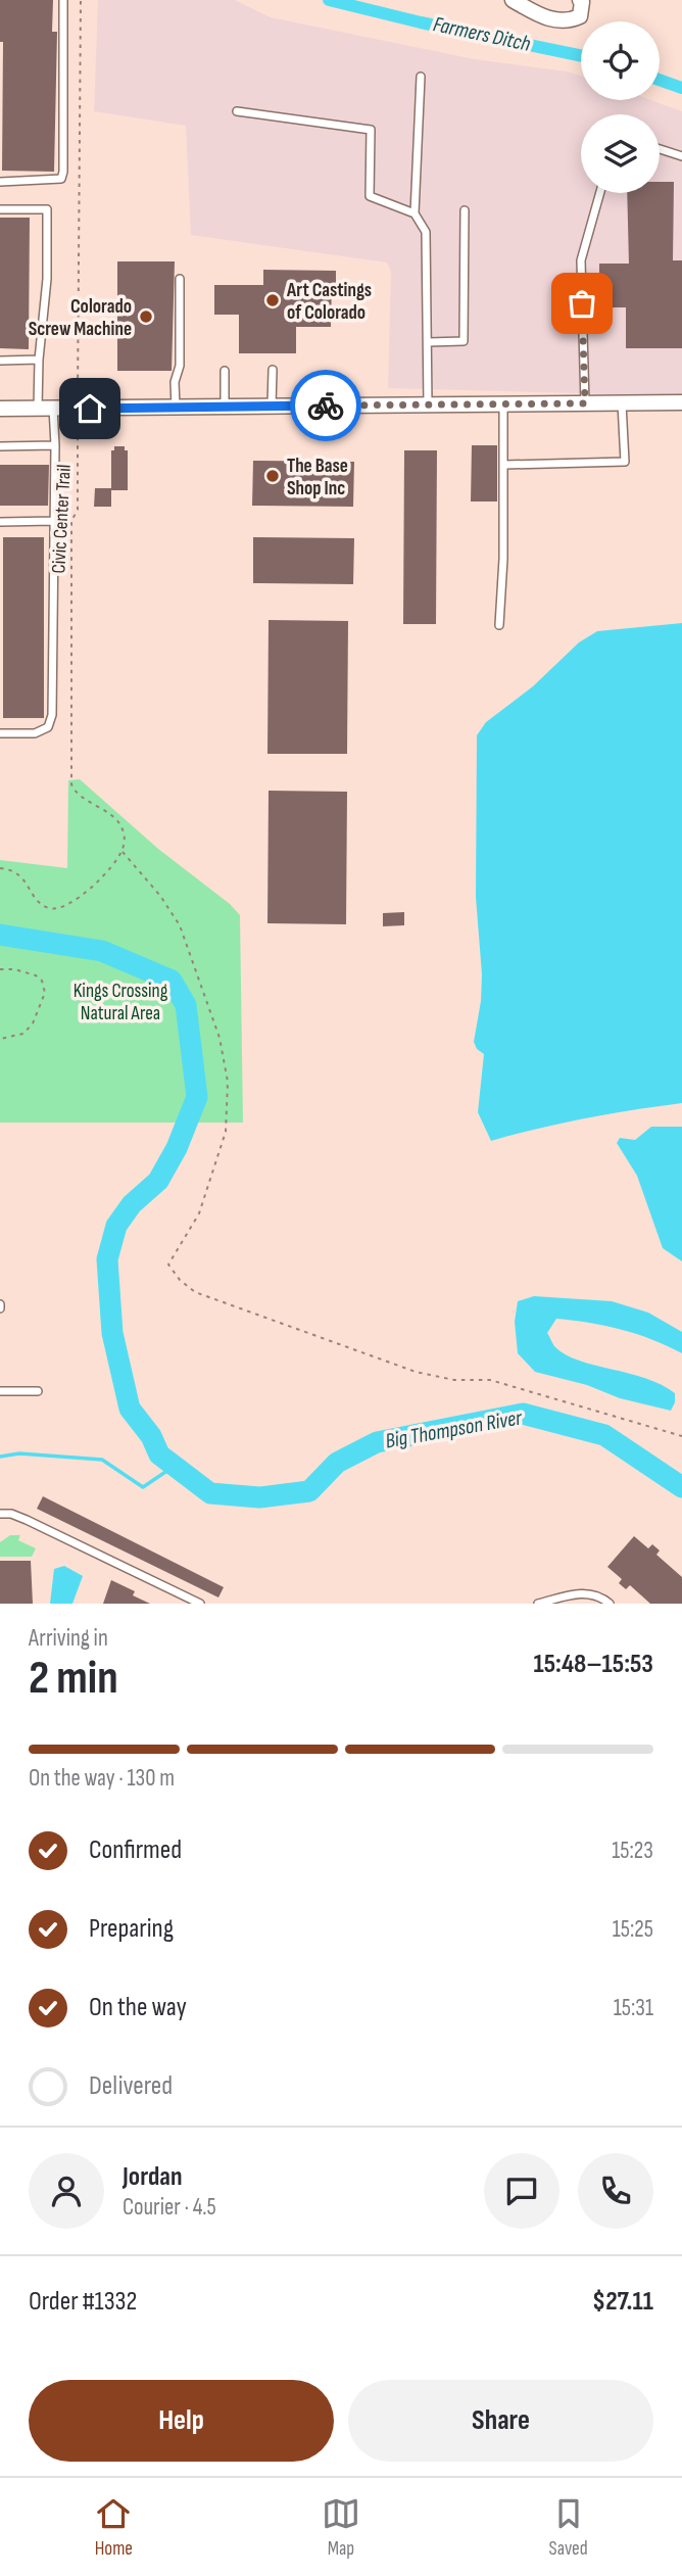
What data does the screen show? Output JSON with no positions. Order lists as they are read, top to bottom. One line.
{"streets":{"path":["Civic Center Trail"]},"water":["Farmers Ditch","Big Thompson River"],"parks":["Kings Crossing Natural Area"],"places":["Art Castings of Colorado","Colorado Screw Machine","The Base Shop Inc"],"page":{"heading":["2 min","Arriving in","15:48–15:53"],"panel":["Jordan","Courier · 4.5","Order #1332","$27.11"],"bar":"On the way · 130 m","list":[["Confirmed","15:23"],["Preparing","15:25"],["On the way","15:31"],"Delivered"],"buttons":["Help","Share"],"tabs":["Home","Map","Saved"]}}
